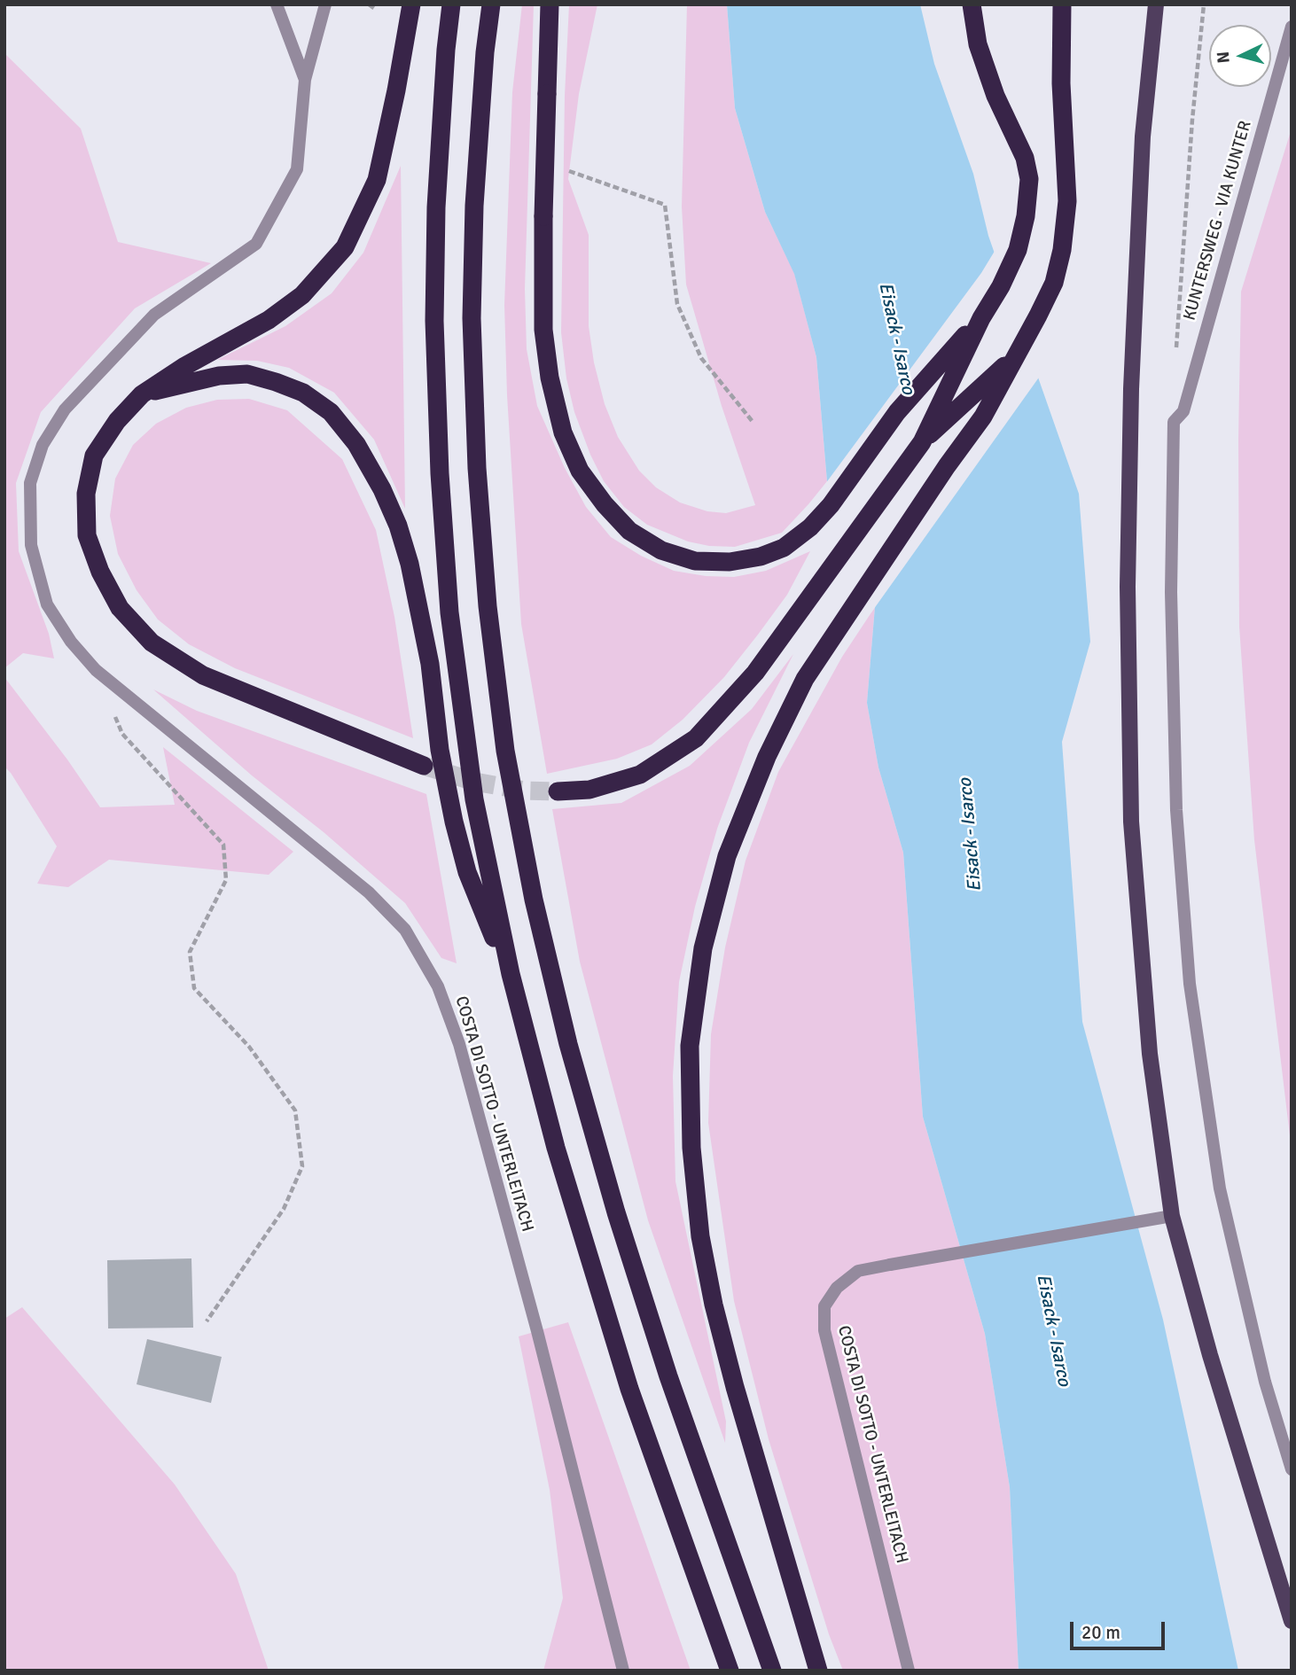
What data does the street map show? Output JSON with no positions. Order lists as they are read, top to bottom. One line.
{"streets":{"street":["KUNTERSWEG - VIA KUNTER","COSTA DI SOTTO - UNTERLEITACH"]},"water":["Eisack - Isarco"],"scale_bar":"20 m","north":"left"}
